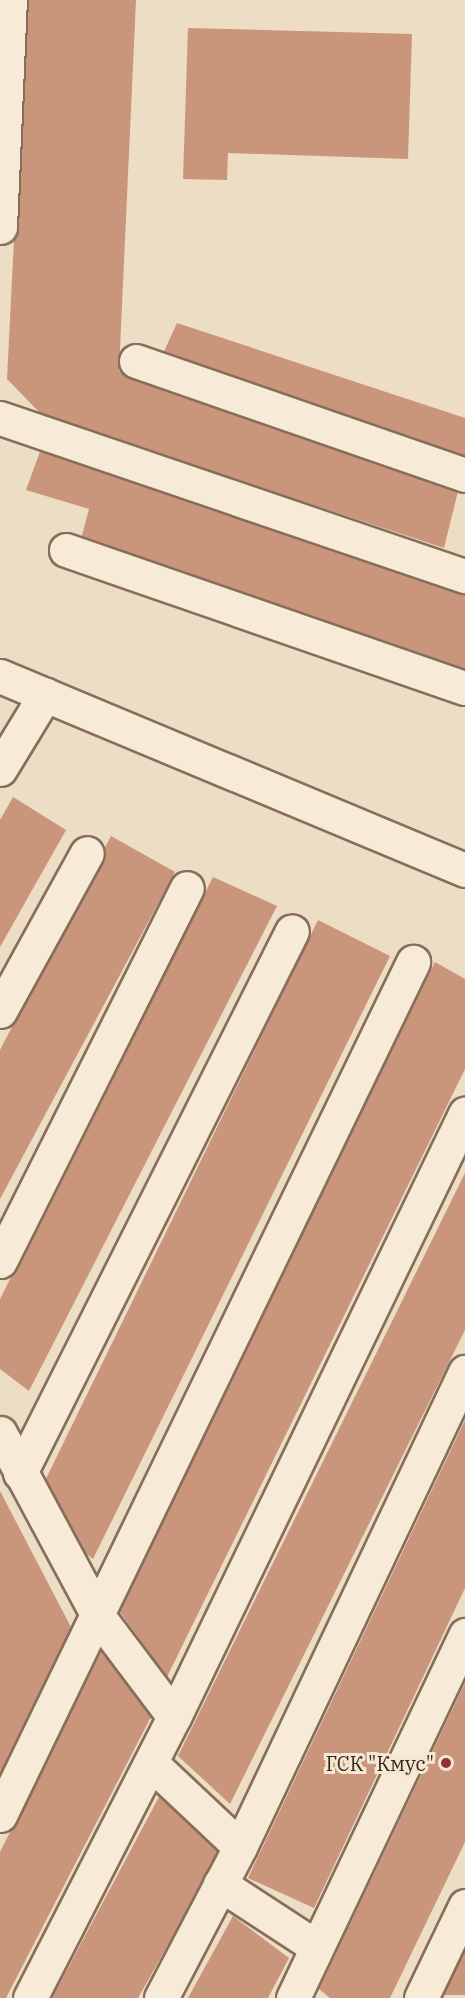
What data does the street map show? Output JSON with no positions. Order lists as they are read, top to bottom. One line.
{"places":["ГСК \"Кмус\""]}
